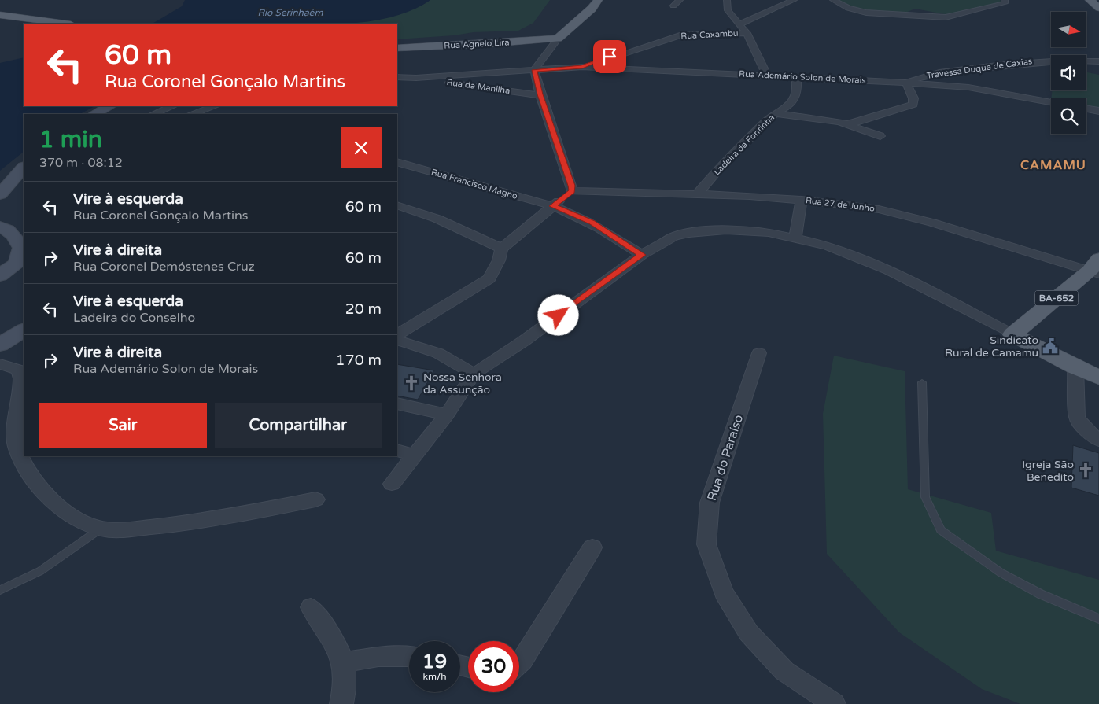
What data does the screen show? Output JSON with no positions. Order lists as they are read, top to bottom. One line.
{"streets":{"main road":["Rua Agnelo Lira","BA-652"],"street":["Rua Caxambu","Travessa Duque de Caxias","Rua Ademário Solon de Morais","Rua da Manilha","Ladeira da Fontinha","Rua Francisco Magno","Rua 27 de Junho","Rua do Paraíso"]},"crossings":[["Rua Caxambu","Rua Ademário Solon de Morais"],["Travessa Duque de Caxias","Rua Ademário Solon de Morais"],["Rua Ademário Solon de Morais","Rua da Manilha"],["Rua Ademário Solon de Morais","Ladeira da Fontinha"],["Ladeira da Fontinha","Rua 27 de Junho"],["Rua 27 de Junho","BA-652"]],"districts":["CAMAMU"],"water":["Rio Serinhaém"],"places":{"public building":["Sindicato Rural de Camamu"],"church":["Nossa Senhora da Assunção","Igreja São Benedito"]},"north":"right","page":{"turn":["60 m","Rua Coronel Gonçalo Martins"],"heading":["1 min","370 m · 08:12"],"list":[{"name":"Vire à esquerda","note":"Rua Coronel Gonçalo Martins","value":"60 m"},{"name":"Vire à direita","note":"Rua Coronel Demóstenes Cruz","value":"60 m"},{"name":"Vire à esquerda","note":"Ladeira do Conselho","value":"20 m"},{"name":"Vire à direita","note":"Rua Ademário Solon de Morais","value":"170 m"}],"buttons":["Sair","Compartilhar"],"speed":"19 km/h","limit":"30"}}
